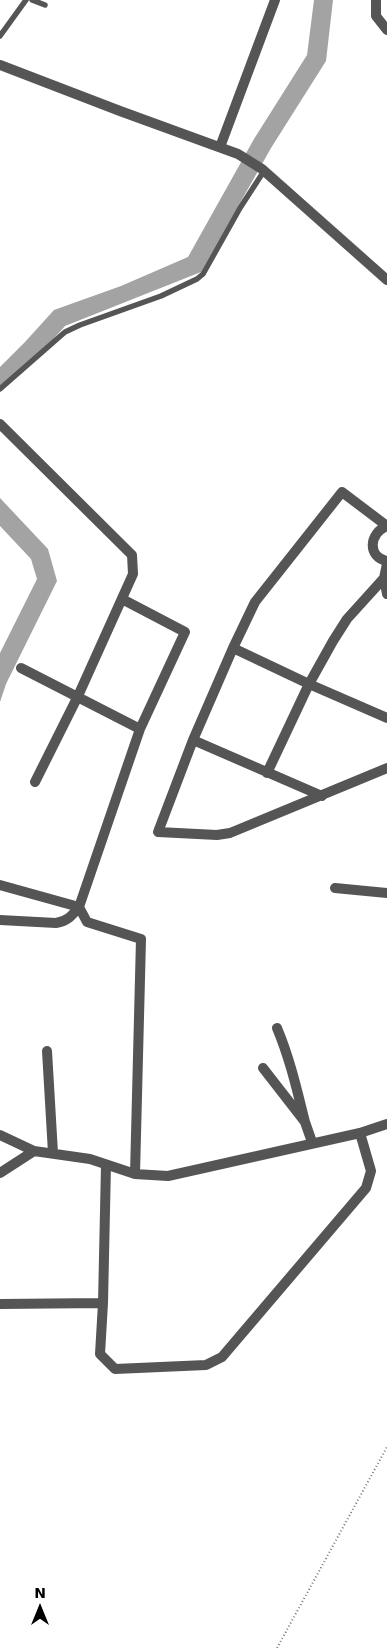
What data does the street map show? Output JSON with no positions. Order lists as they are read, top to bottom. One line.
{"north":"top"}
